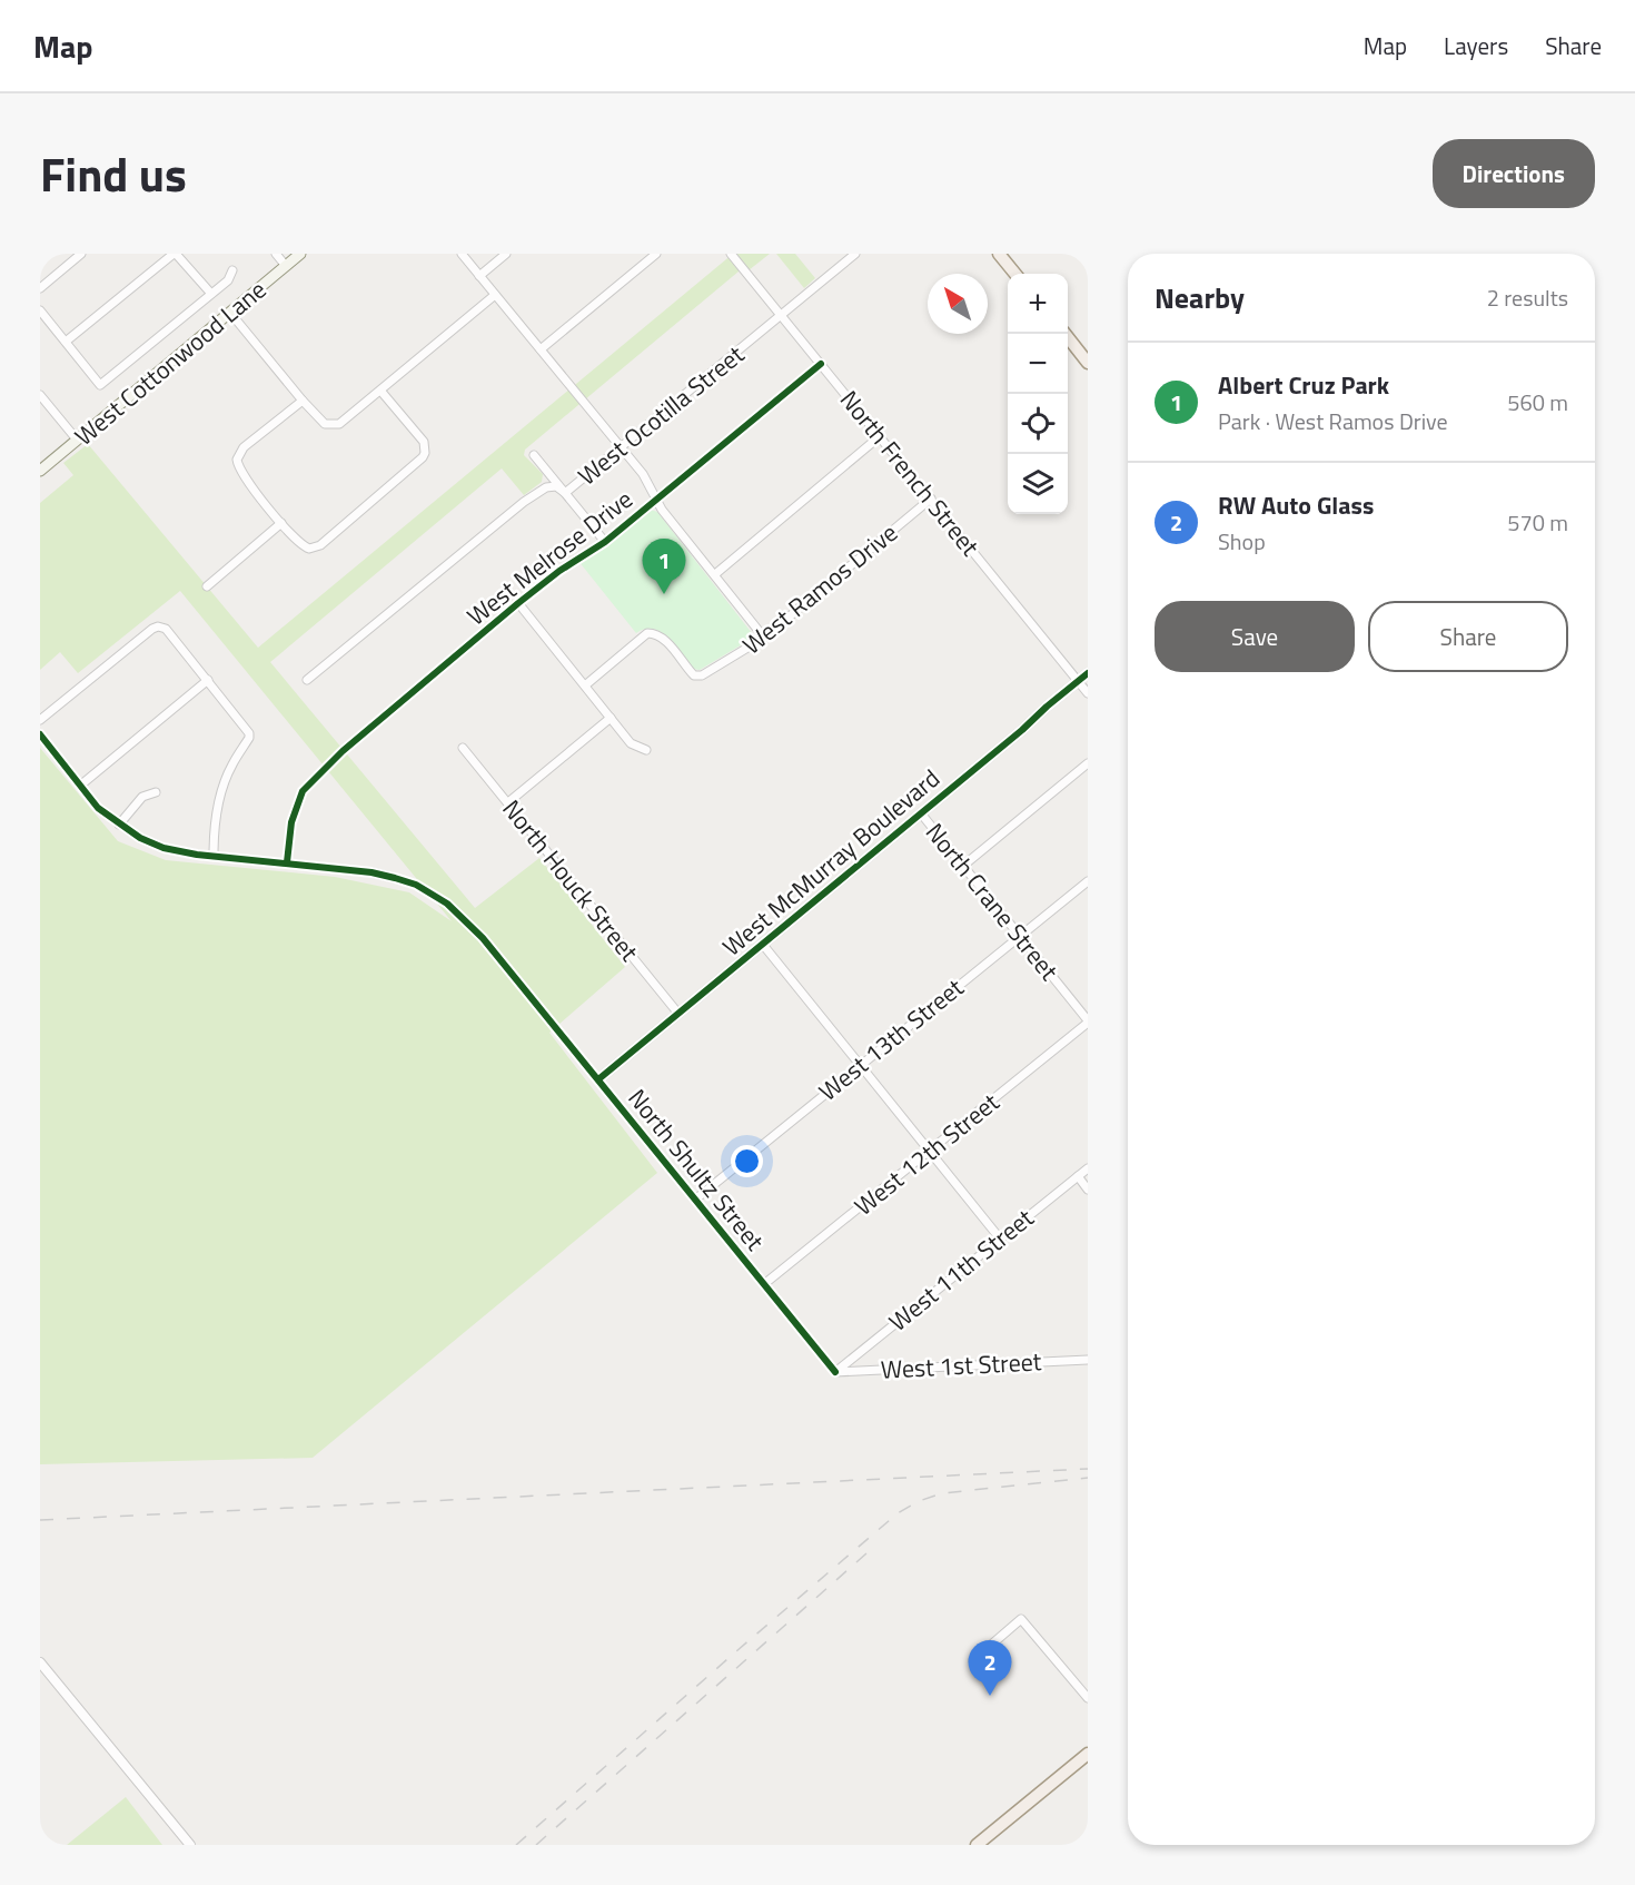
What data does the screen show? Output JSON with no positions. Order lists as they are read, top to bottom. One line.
{"streets":{"main road":["West Cottonwood Lane"],"street":["West Ocotilla Street","North French Street","West Melrose Drive","West Ramos Drive","West McMurray Boulevard","North Houck Street","North Crane Street","West 13th Street","West 12th Street","North Shultz Street","West 11th Street","West 1st Street"]},"crossings":[["West Ocotilla Street","North French Street"],["North French Street","West Melrose Drive"],["North French Street","West Ramos Drive"],["North French Street","West McMurray Boulevard"],["West Melrose Drive","North Shultz Street"],["West McMurray Boulevard","North Houck Street"],["West McMurray Boulevard","North Crane Street"],["West McMurray Boulevard","North Shultz Street"],["North Crane Street","West 13th Street"],["North Crane Street","West 12th Street"],["West 13th Street","North Shultz Street"],["West 12th Street","North Shultz Street"],["North Shultz Street","West 11th Street"],["North Shultz Street","West 1st Street"],["West 11th Street","West 1st Street"]],"north":"top left","page":{"header":"Map","nav":["Map","Layers","Share"],"title":"Find us","buttons":["Directions",["Save","Share"]],"heading":["Nearby","2 results"],"map_buttons":["+","−"],"list":[{"mark":"1","name":"Albert Cruz Park","note":"Park · West Ramos Drive","value":"560 m"},{"mark":"2","name":"RW Auto Glass","note":"Shop","value":"570 m"}],"pins":["1","2"]}}
